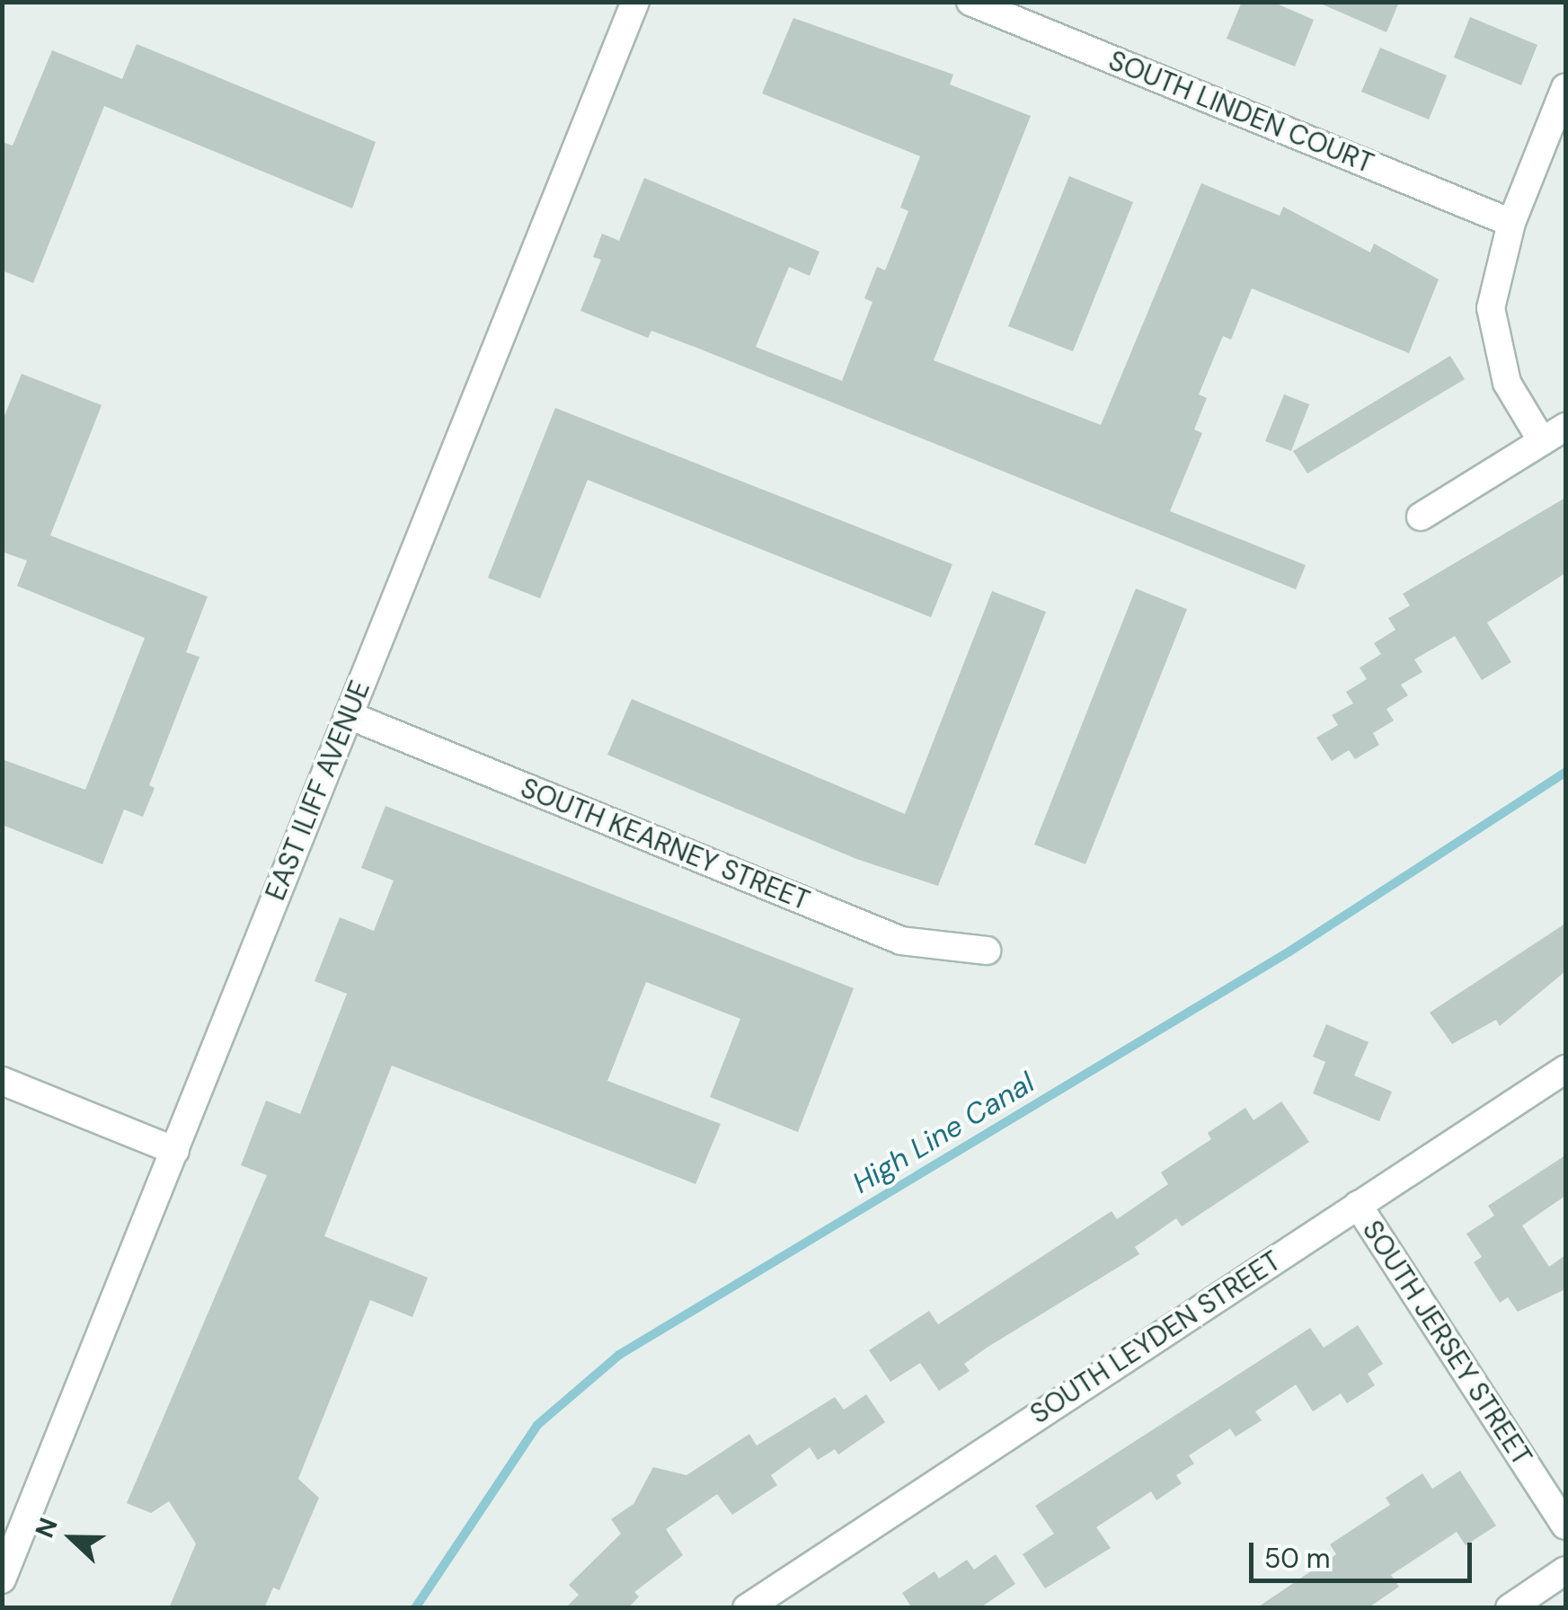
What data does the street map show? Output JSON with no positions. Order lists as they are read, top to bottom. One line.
{"streets":{"street":["SOUTH LINDEN COURT","EAST ILIFF AVENUE","SOUTH KEARNEY STREET","SOUTH LEYDEN STREET","SOUTH JERSEY STREET"]},"crossings":[["EAST ILIFF AVENUE","SOUTH KEARNEY STREET"],["SOUTH LEYDEN STREET","SOUTH JERSEY STREET"]],"water":["High Line Canal"],"scale_bar":"50 m","north":"left"}
